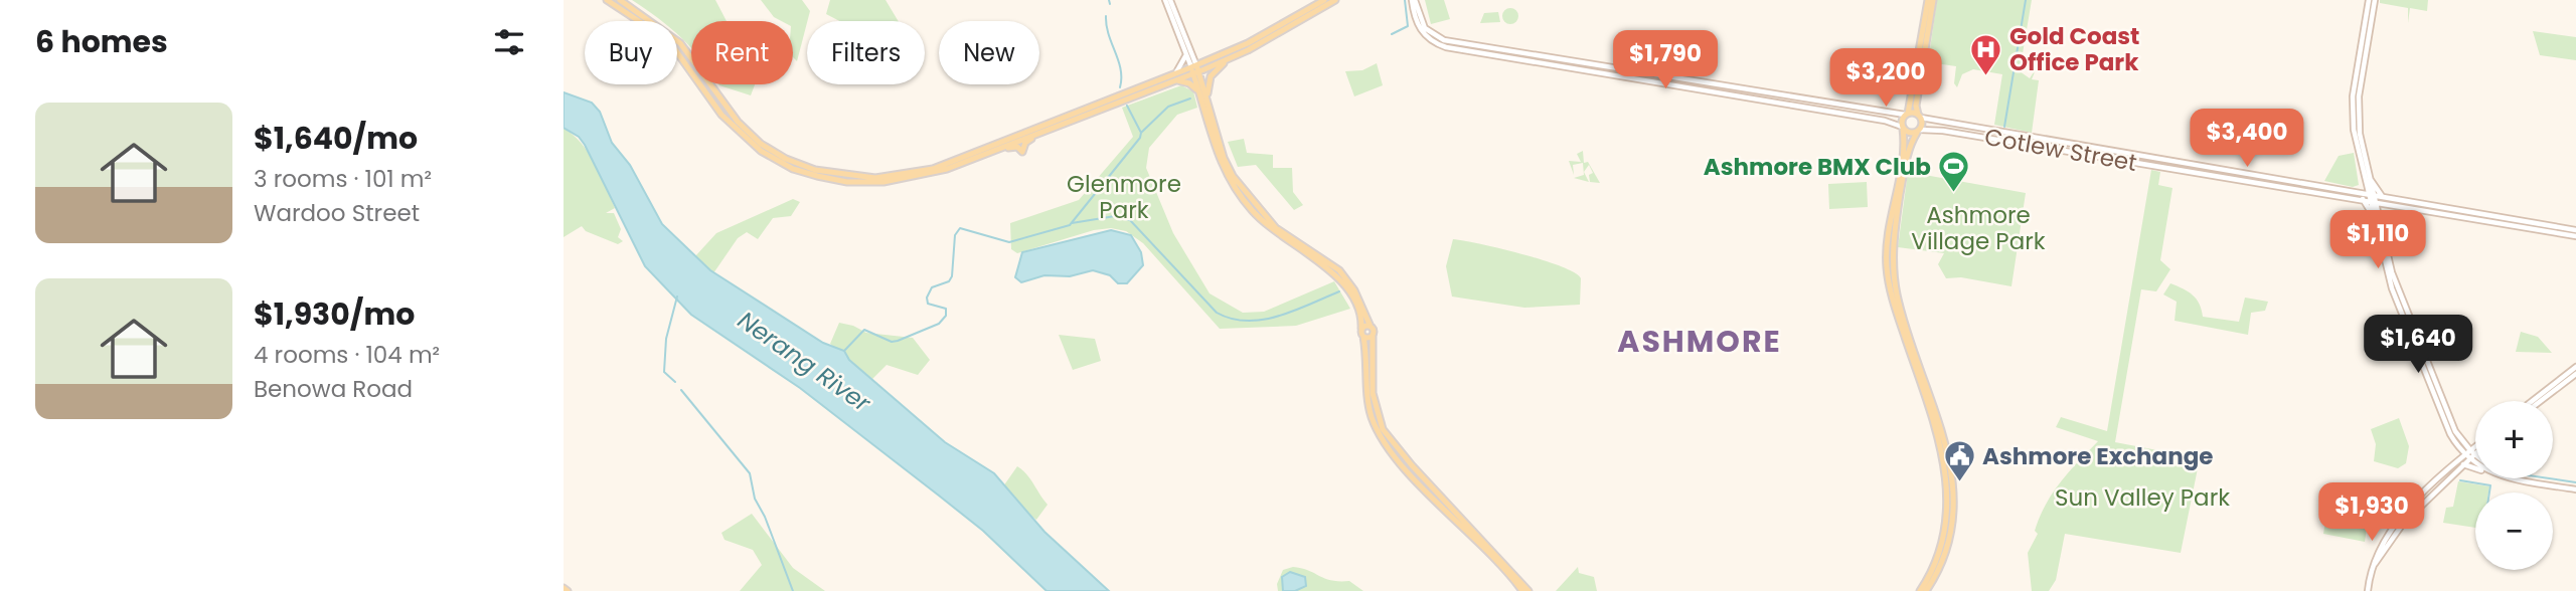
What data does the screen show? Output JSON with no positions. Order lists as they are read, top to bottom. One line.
{"streets":{"main road":["Cotlew Street"]},"districts":["ASHMORE"],"water":["Nerang River"],"parks":["Glenmore Park","Ashmore Village Park","Sun Valley Park"],"places":{"hospital":["Gold Coast Office Park"],"sports":["Ashmore BMX Club"],"public building":["Ashmore Exchange"]},"page":{"heading":"6 homes","chip":["Buy","Rent","Filters","New"],"price":["$1,790","$3,200","$3,400","$1,110","$1,640","$1,930"],"list":[{"name":"$1,640/mo","note":"3 rooms · 101 m² · Wardoo Street"},{"name":"$1,930/mo","note":"4 rooms · 104 m² · Benowa Road"}],"map_buttons":["+","−"]}}
